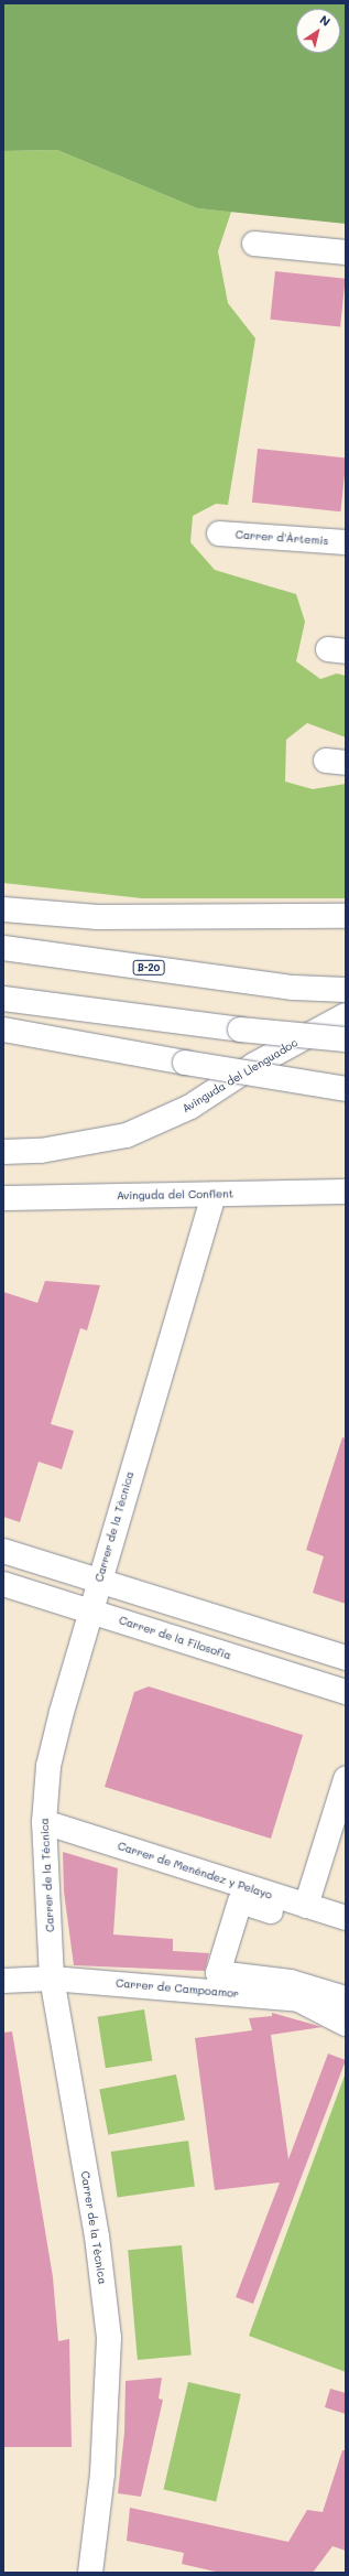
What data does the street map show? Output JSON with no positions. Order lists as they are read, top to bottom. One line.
{"streets":{"main road":["Carrer d'Àrtemis","B-20","Avinguda del Llenguadoc","Avinguda del Conflent","Carrer de la Tècnica","Carrer de la Filosofia","Carrer de Menéndez y Pelayo","Carrer de Campoamor"]},"crossings":[["Avinguda del Conflent","Carrer de la Tècnica"],["Carrer de la Tècnica","Carrer de la Filosofia"],["Carrer de la Tècnica","Carrer de Menéndez y Pelayo"],["Carrer de la Tècnica","Carrer de Campoamor"]],"north":"top right"}
